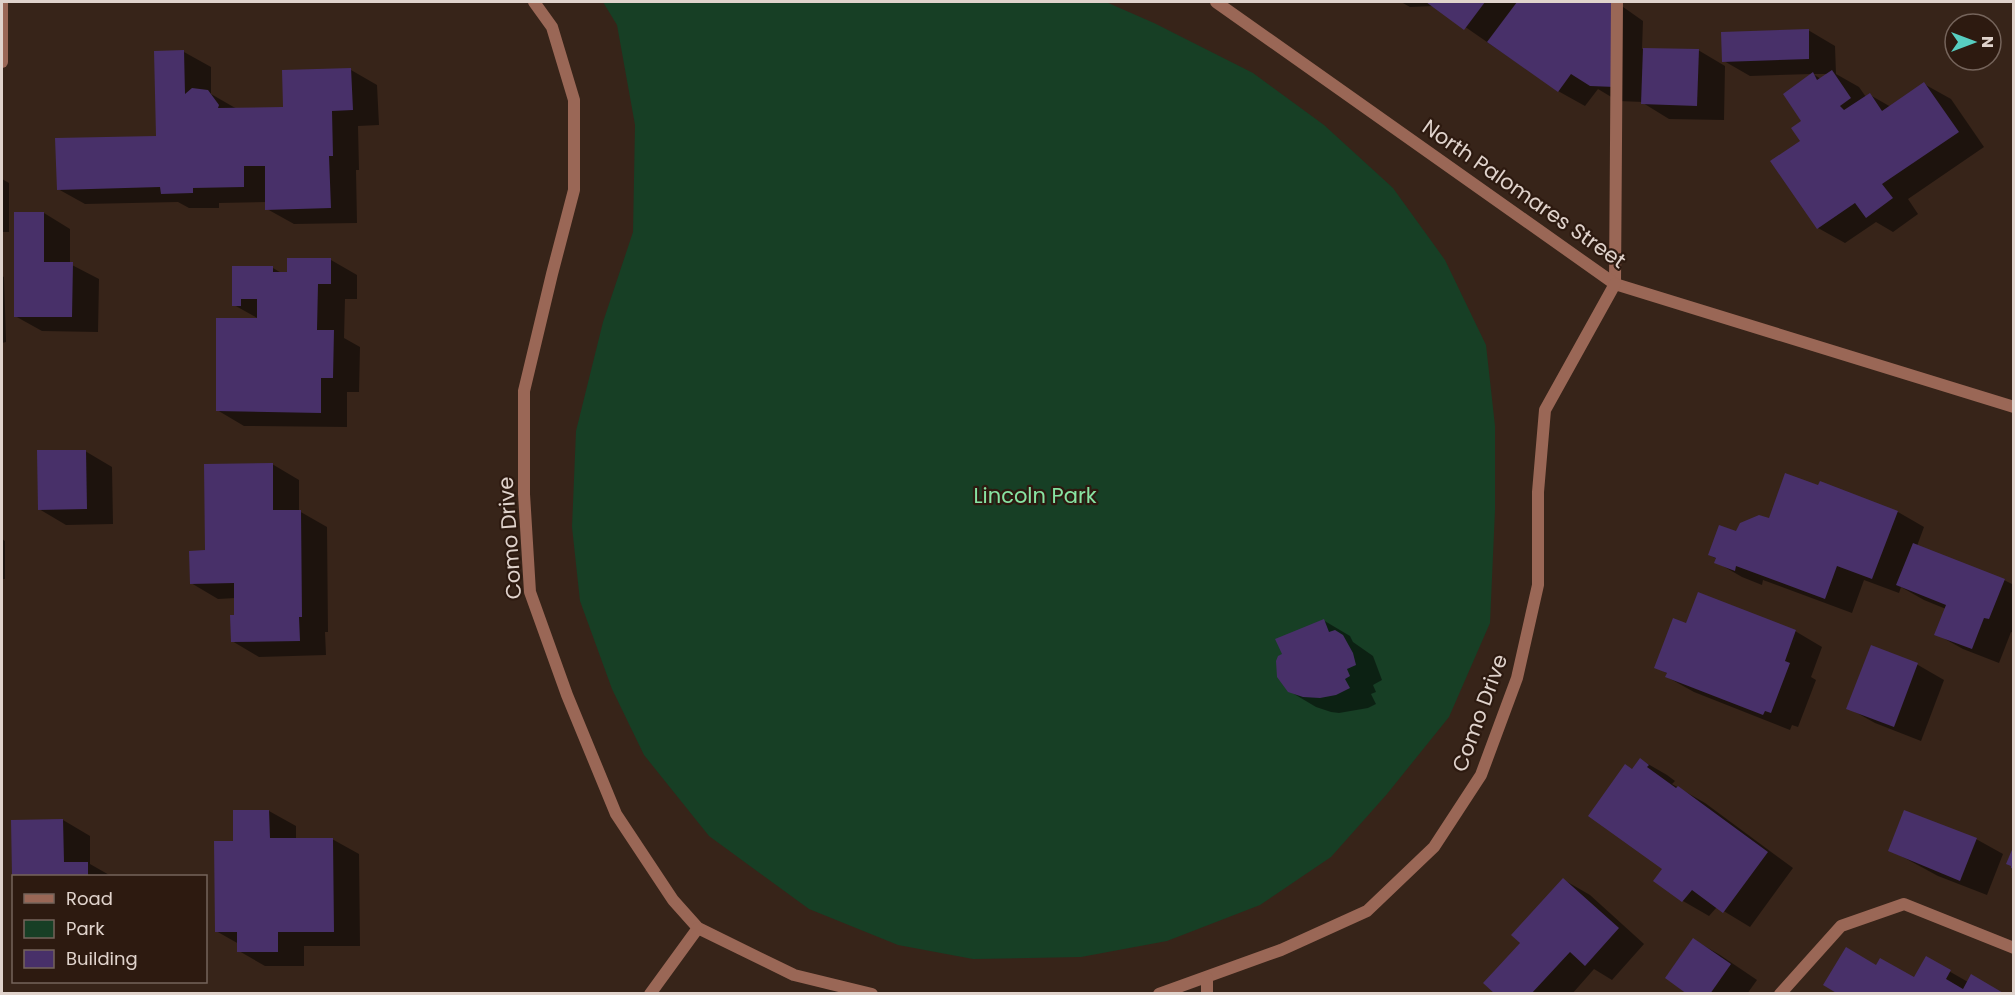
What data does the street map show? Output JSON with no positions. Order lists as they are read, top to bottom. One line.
{"streets":{"street":["North Palomares Street","Como Drive"]},"crossings":[["North Palomares Street","Como Drive"]],"parks":["Lincoln Park"],"legend":["Road","Park","Building"],"north":"right"}
